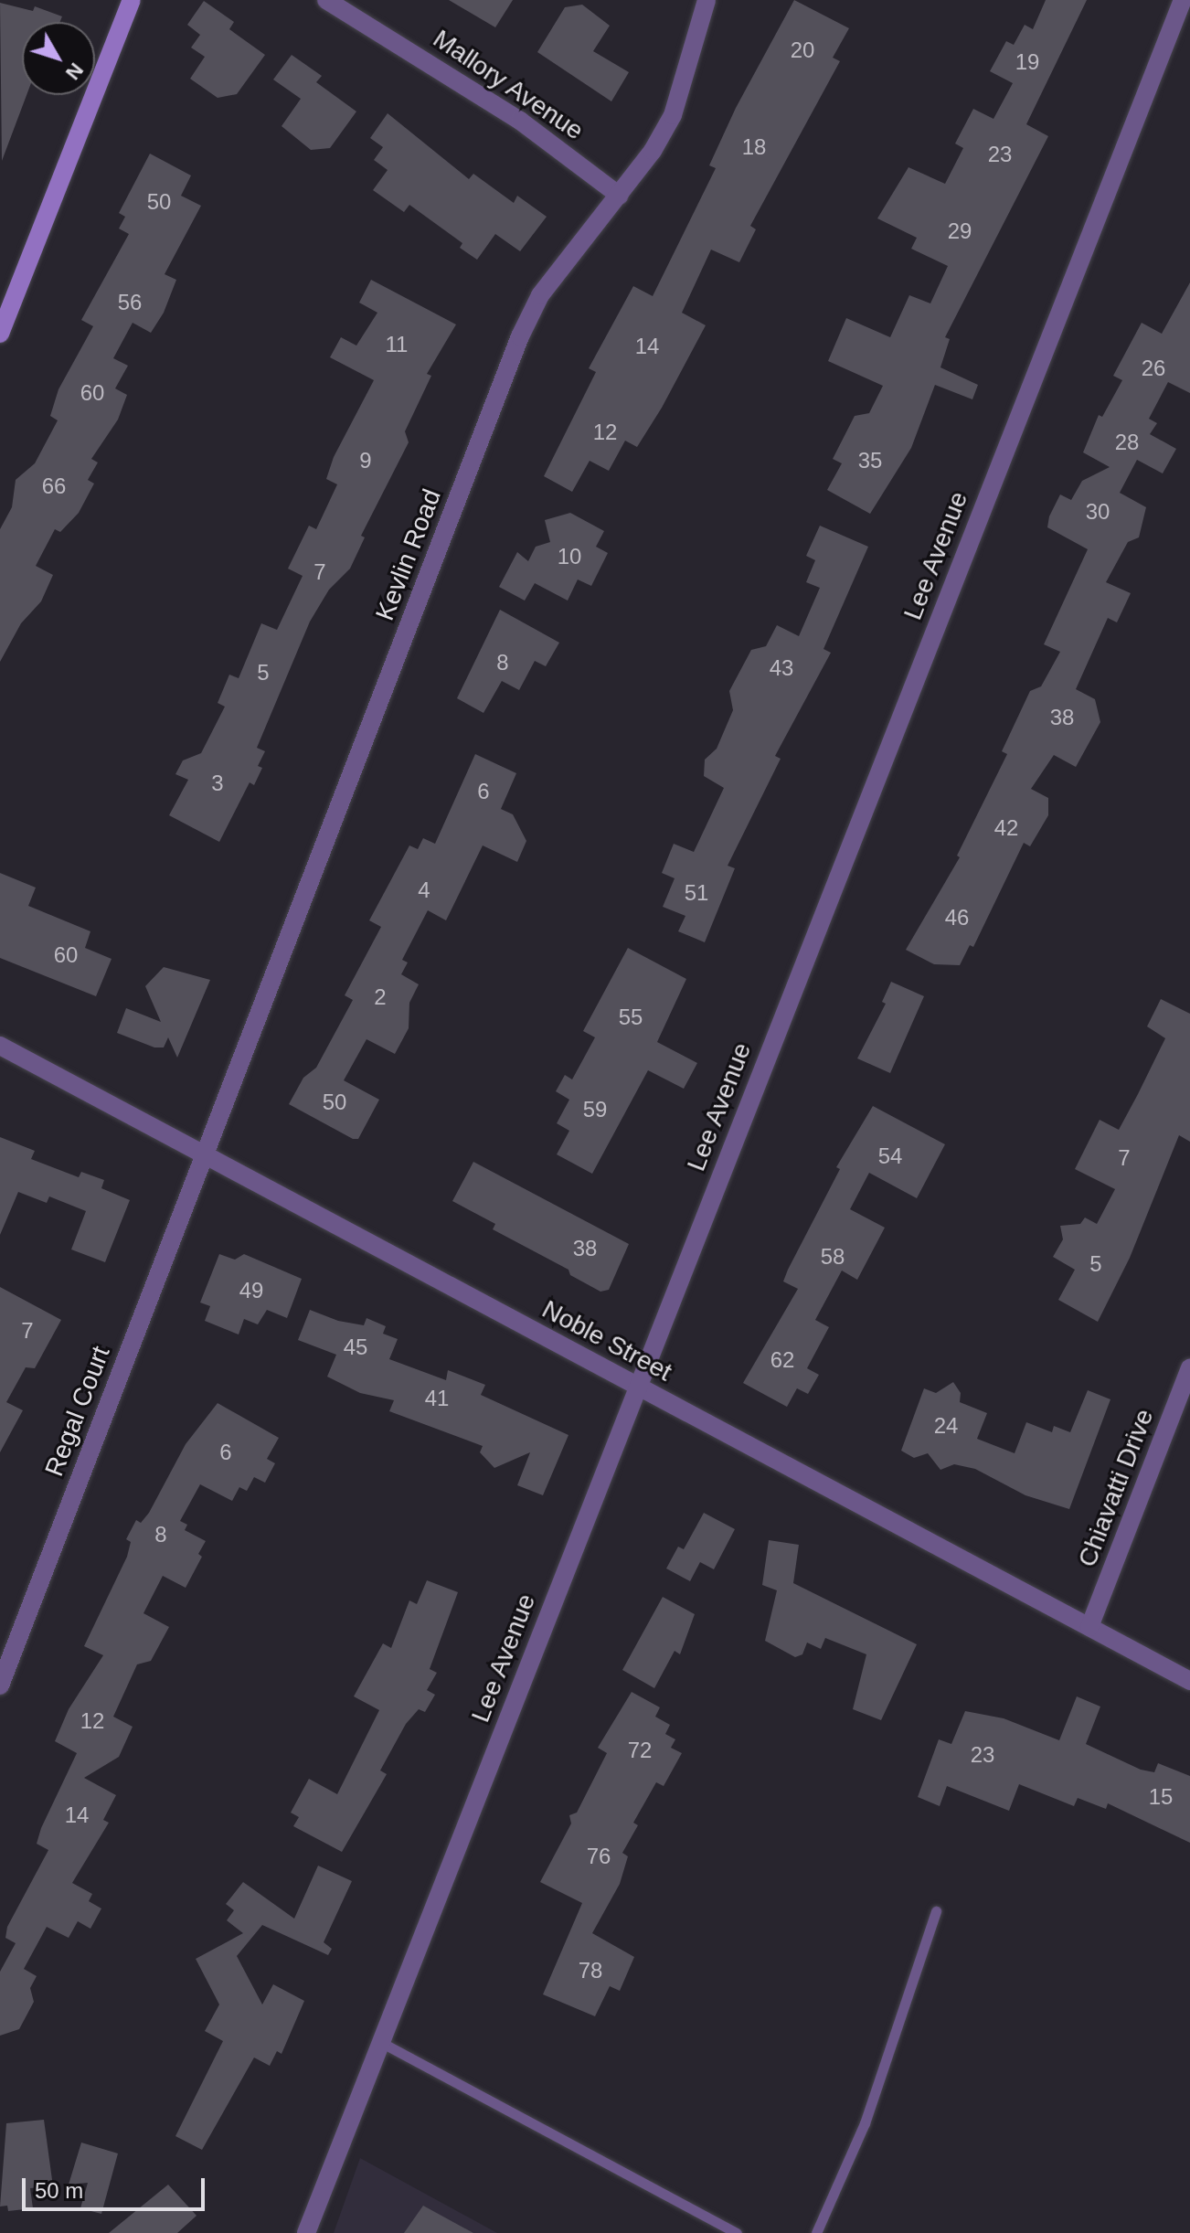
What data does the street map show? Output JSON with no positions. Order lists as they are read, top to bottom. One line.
{"streets":{"street":["Mallory Avenue","Kevlin Road","Lee Avenue","Noble Street","Regal Court","Chiavatti Drive"]},"crossings":[["Mallory Avenue","Kevlin Road"],["Kevlin Road","Noble Street"],["Kevlin Road","Regal Court"],["Lee Avenue","Noble Street"],["Noble Street","Regal Court"],["Noble Street","Chiavatti Drive"]],"house_numbers":["20","19","18","23","50","29","56","11","14","26","60","12","28","9","35","66","30","10","7","8","43","5","38","3","6","42","4","51","46","60","2","55","50","59","54","7","38","58","5","49","7","45","62","41","24","6","8","12","72","23","15","14","76","78"],"scale_bar":"50 m","north":"bottom right"}
